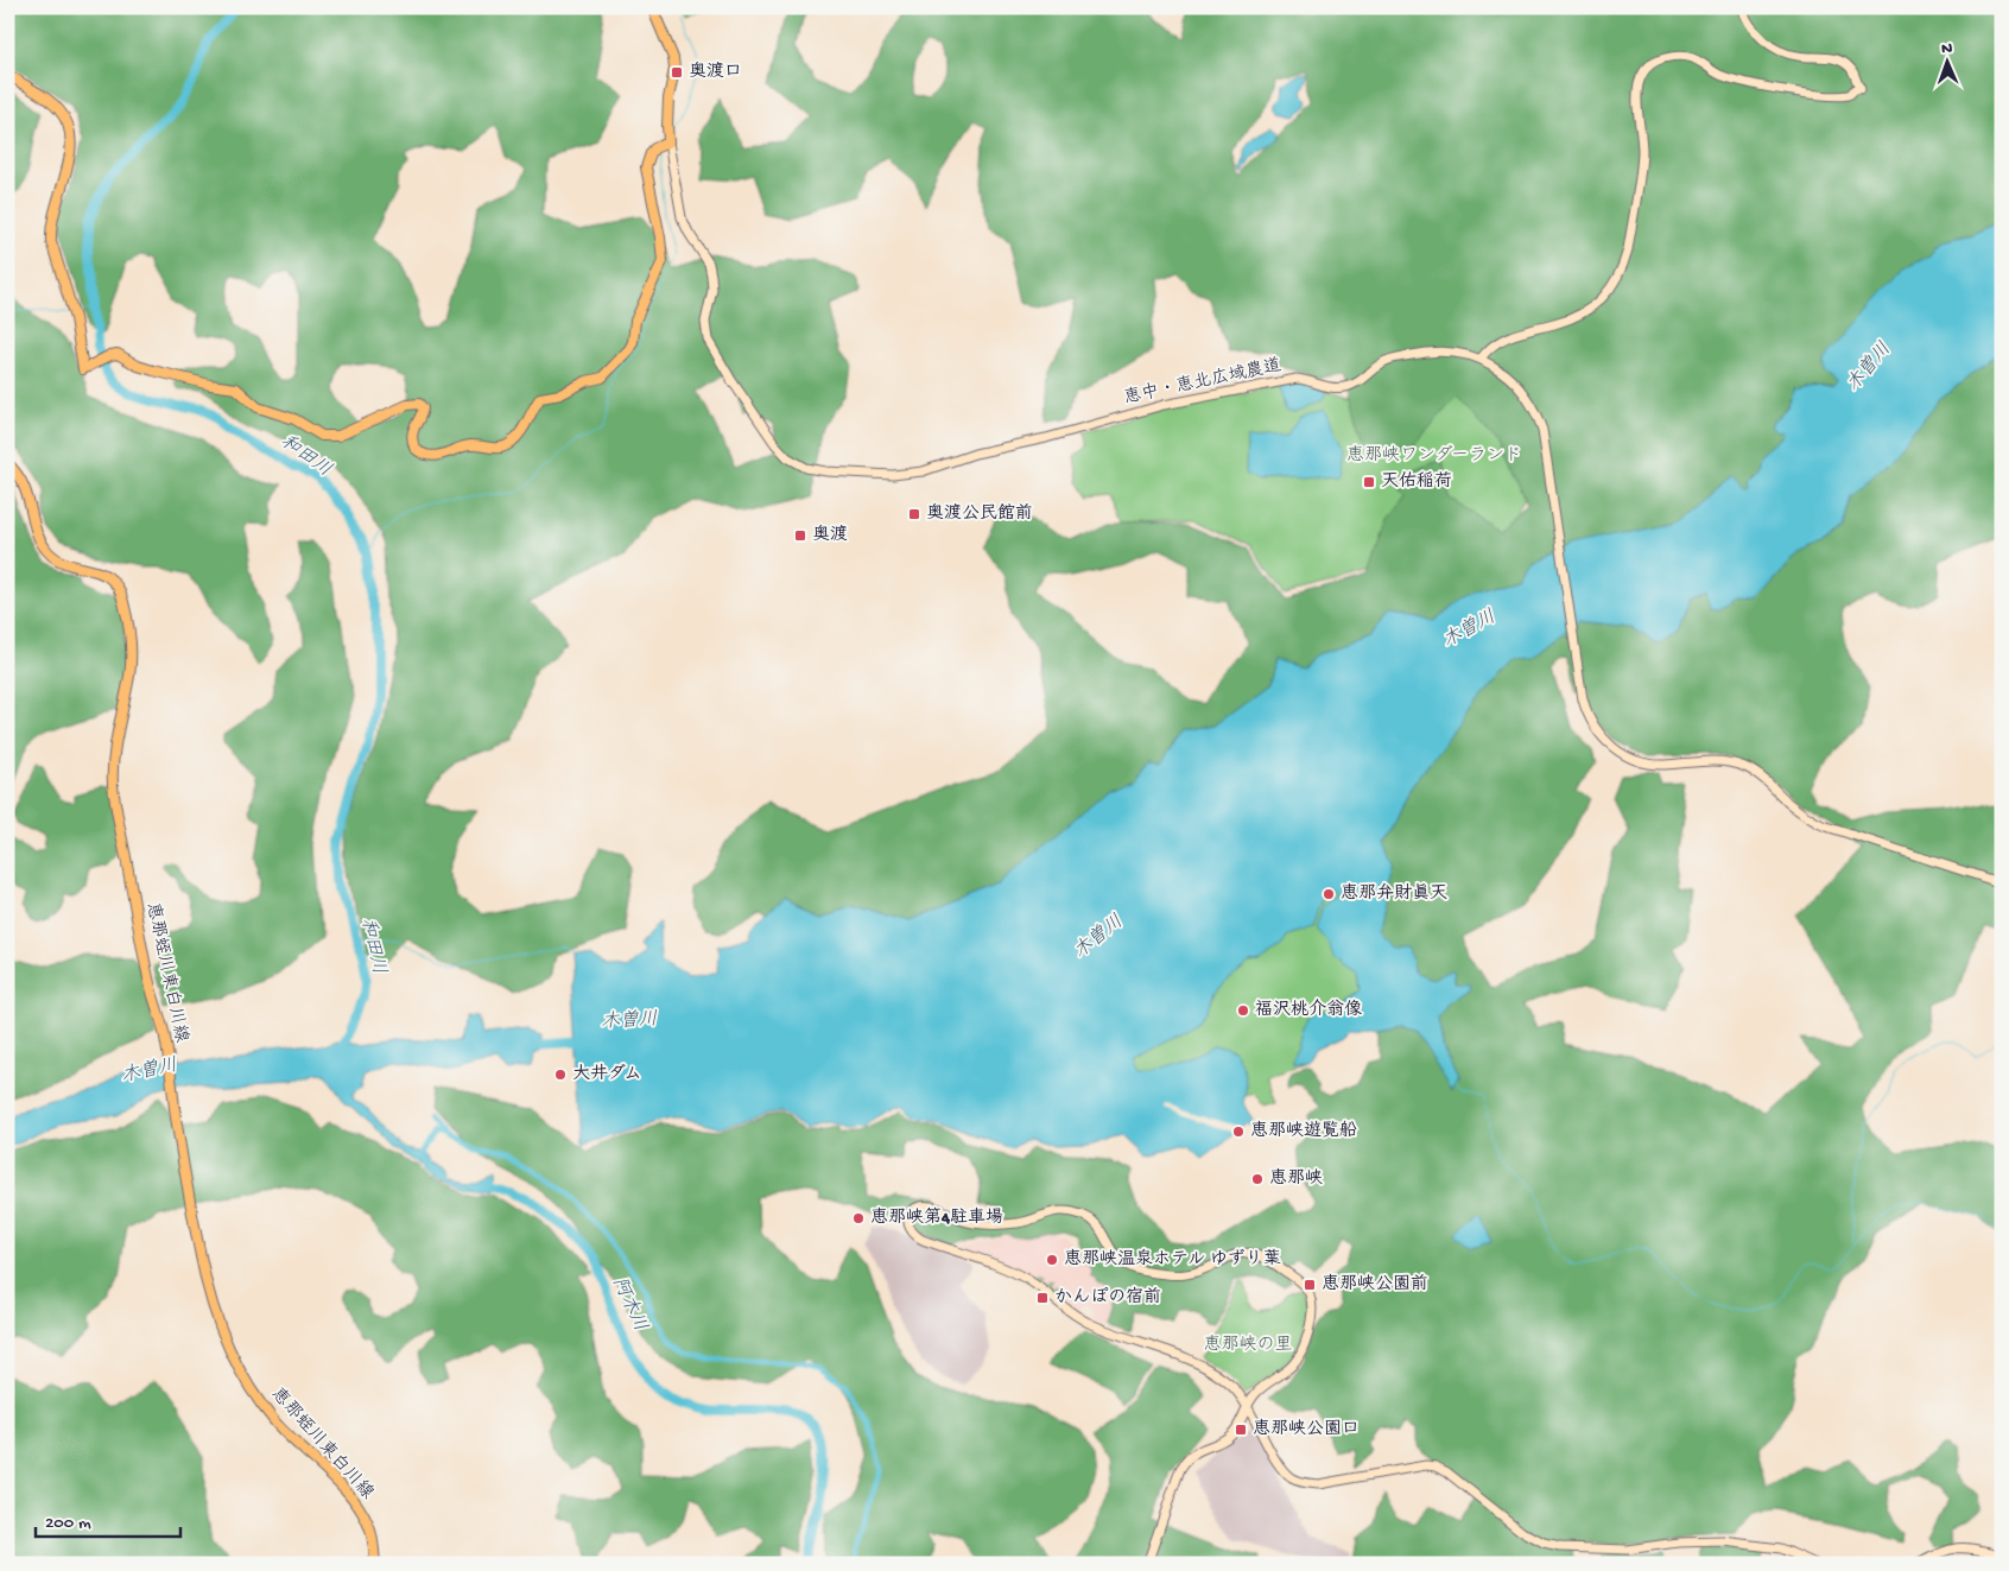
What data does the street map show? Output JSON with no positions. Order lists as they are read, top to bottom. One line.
{"streets":{"main road":["恵那蛭川東白川線"],"street":["恵中・恵北広域農道"]},"water":["木曽川","和田川","阿木川"],"parks":["恵那峡ワンダーランド","恵那峡の里"],"places":{"transit":["奥渡口","天佑稲荷","奥渡公民館前","奥渡","恵那峡公園前","かんぽの宿前","恵那峡公園口"],"other":["恵那弁財眞天","福沢桃介翁像","大井ダム","恵那峡遊覧船","恵那峡","恵那峡第4駐車場","恵那峡温泉ホテル ゆずり葉"]},"scale_bar":"200 m","north":"top"}
